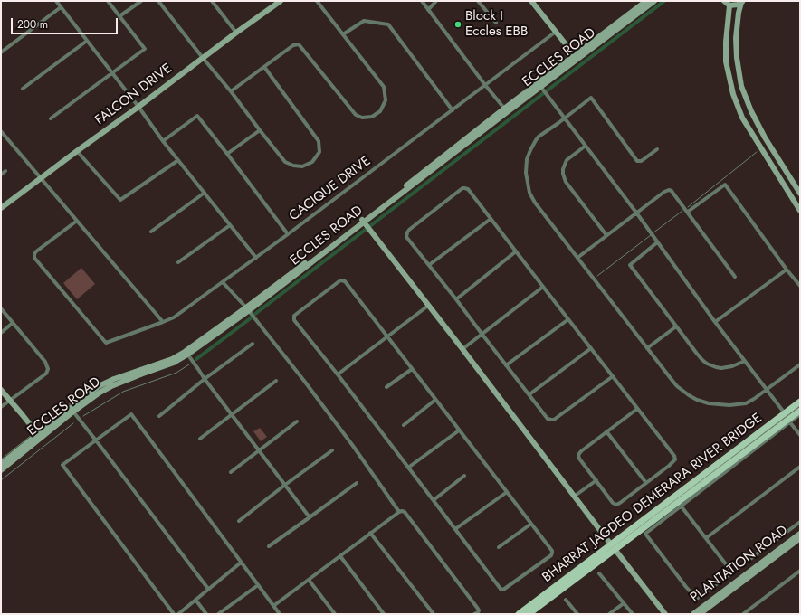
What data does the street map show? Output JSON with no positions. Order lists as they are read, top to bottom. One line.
{"streets":{"main road":["BHARRAT JAGDEO DEMERARA RIVER BRIDGE"],"street":["ECCLES ROAD","FALCON DRIVE","CACIQUE DRIVE","PLANTATION ROAD"]},"places":["Block I Eccles EBB"],"scale_bar":"200 m"}
